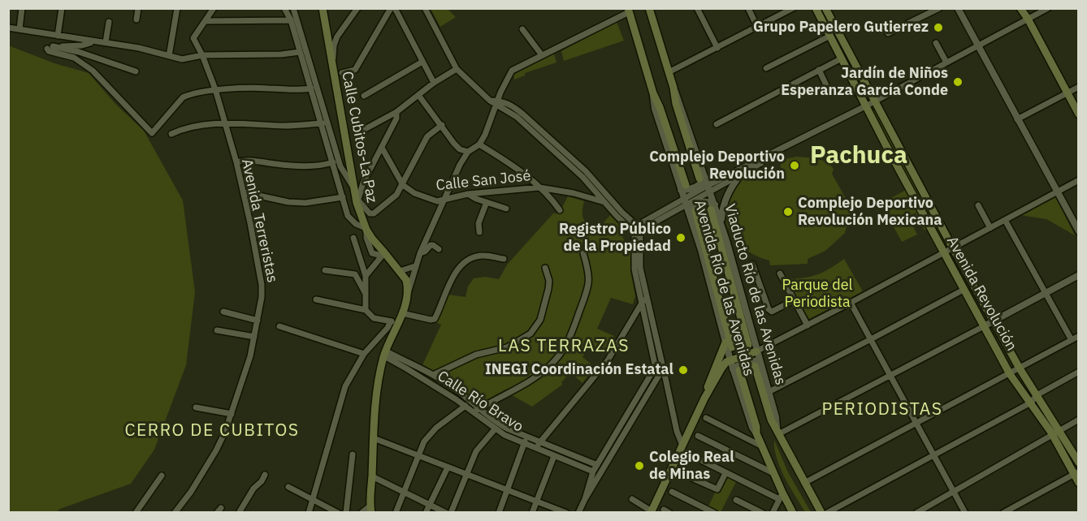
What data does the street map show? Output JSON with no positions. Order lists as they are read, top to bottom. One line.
{"streets":{"main road":["Calle Cubitos-La Paz","Avenida Revolución","Viaducto Río de las Avenidas"],"street":["Calle San José","Avenida Terreristas","Avenida Río de las Avenidas","Calle Río Bravo"]},"districts":["Pachuca","LAS TERRAZAS","PERIODISTAS","CERRO DE CUBITOS"],"parks":["Parque del Periodista"],"places":["Grupo Papelero Gutierrez","Jardín de Niños Esperanza García Conde","Complejo Deportivo Revolución","Complejo Deportivo Revolución Mexicana","Registro Público de la Propiedad","INEGI Coordinación Estatal","Colegio Real de Minas"]}
